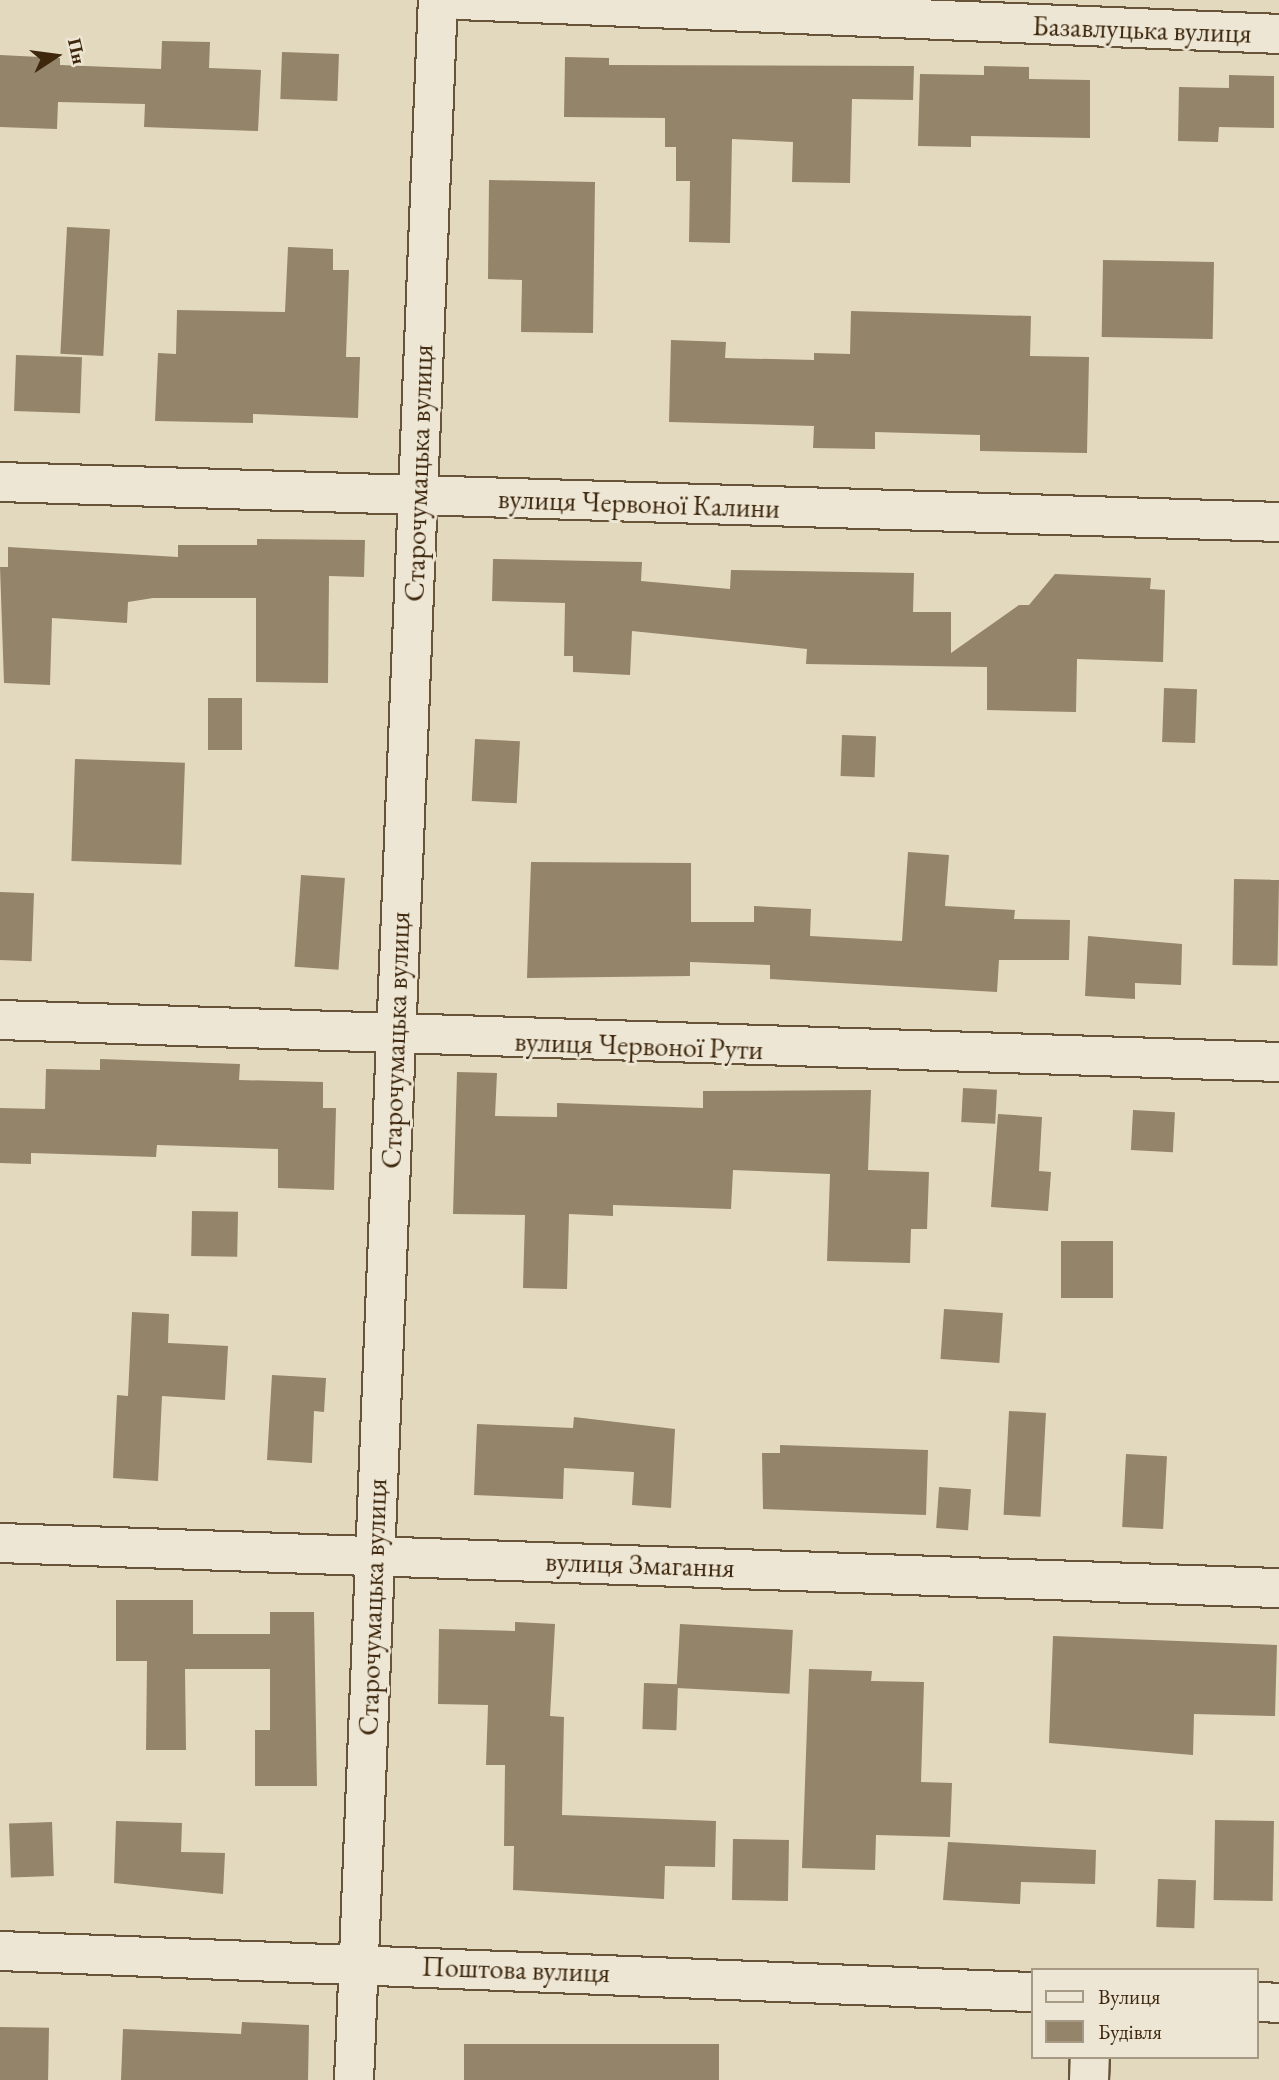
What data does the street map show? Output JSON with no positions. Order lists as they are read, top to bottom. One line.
{"streets":{"street":["Базавлуцька вулиця","Старочумацька вулиця","вулиця Червоної Калини","вулиця Червоної Рути","вулиця Змагання","Поштова вулиця"]},"crossings":[["Старочумацька вулиця","вулиця Червоної Калини"],["Старочумацька вулиця","вулиця Червоної Рути"],["Старочумацька вулиця","вулиця Змагання"],["Старочумацька вулиця","Поштова вулиця"]],"legend":["Вулиця","Будівля"],"north":"right"}
